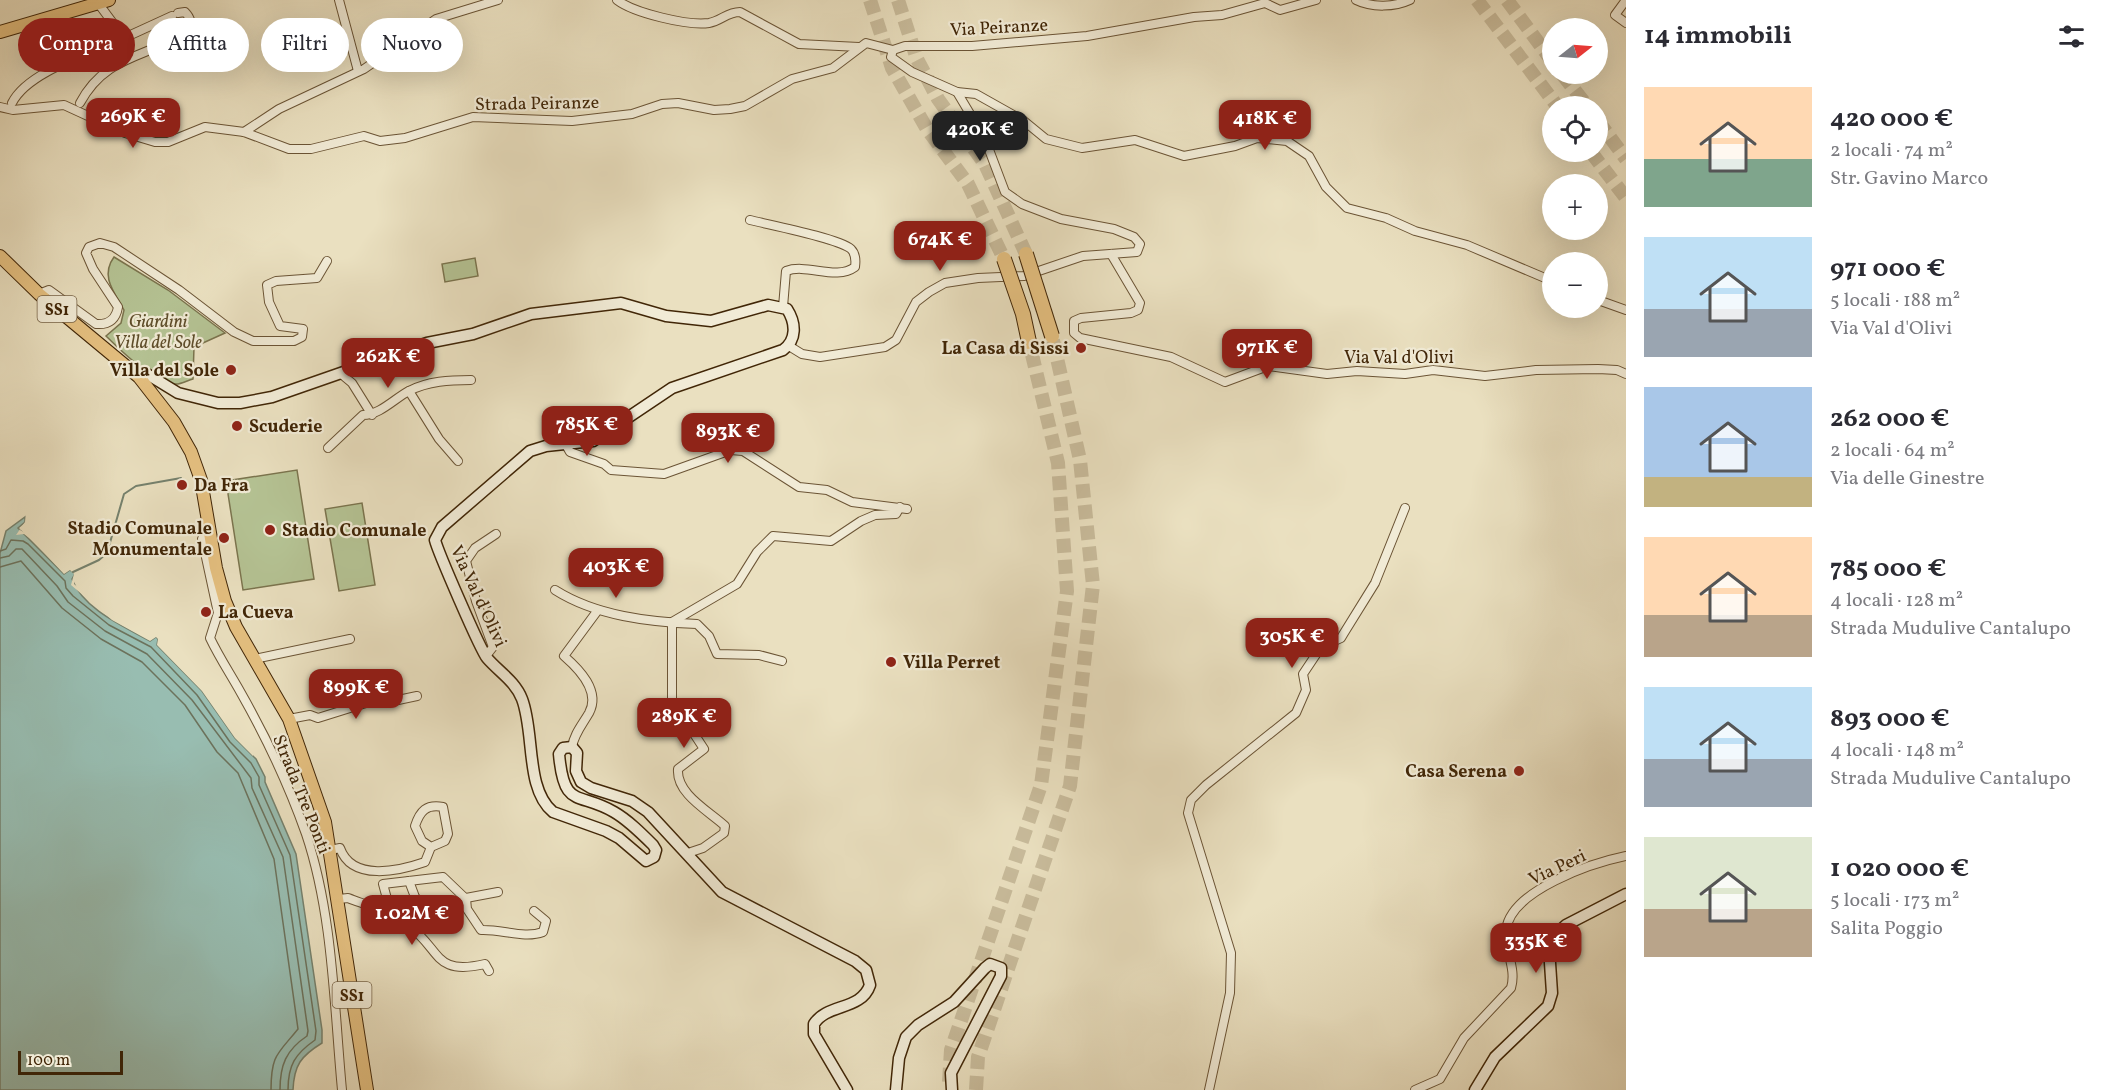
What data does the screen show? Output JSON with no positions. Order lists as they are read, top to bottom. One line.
{"streets":{"main road":["SS1"],"street":["Via Peiranze","Strada Peiranze","Via Val d'Olivi","Strada Tre Ponti","Via Peri"]},"crossings":[["SS1","Strada Tre Ponti"]],"parks":["Giardini Villa del Sole"],"places":["La Casa di Sissi","Villa del Sole","Scuderie","Da Fra","Stadio Comunale","Stadio Comunale Monumentale","La Cueva","Villa Perret","Casa Serena"],"scale_bar":"100 m","north":"right","page":{"heading":"14 immobili","map_buttons":["+","−"],"chip":["Compra","Affitta","Filtri","Nuovo"],"list":[{"name":"420 000 €","note":"2 locali · 74 m² · Str. Gavino Marco"},{"name":"971 000 €","note":"5 locali · 188 m² · Via Val d'Olivi"},{"name":"262 000 €","note":"2 locali · 64 m² · Via delle Ginestre"},{"name":"785 000 €","note":"4 locali · 128 m² · Strada Mudulive Cantalupo"},{"name":"893 000 €","note":"4 locali · 148 m² · Strada Mudulive Cantalupo"},{"name":"1 020 000 €","note":"5 locali · 173 m² · Salita Poggio"}],"price":["269K €","418K €","420K €","674K €","971K €","262K €","785K €","893K €","403K €","305K €","899K €","289K €","1.02M €","335K €"],"scale":"100 m"}}
